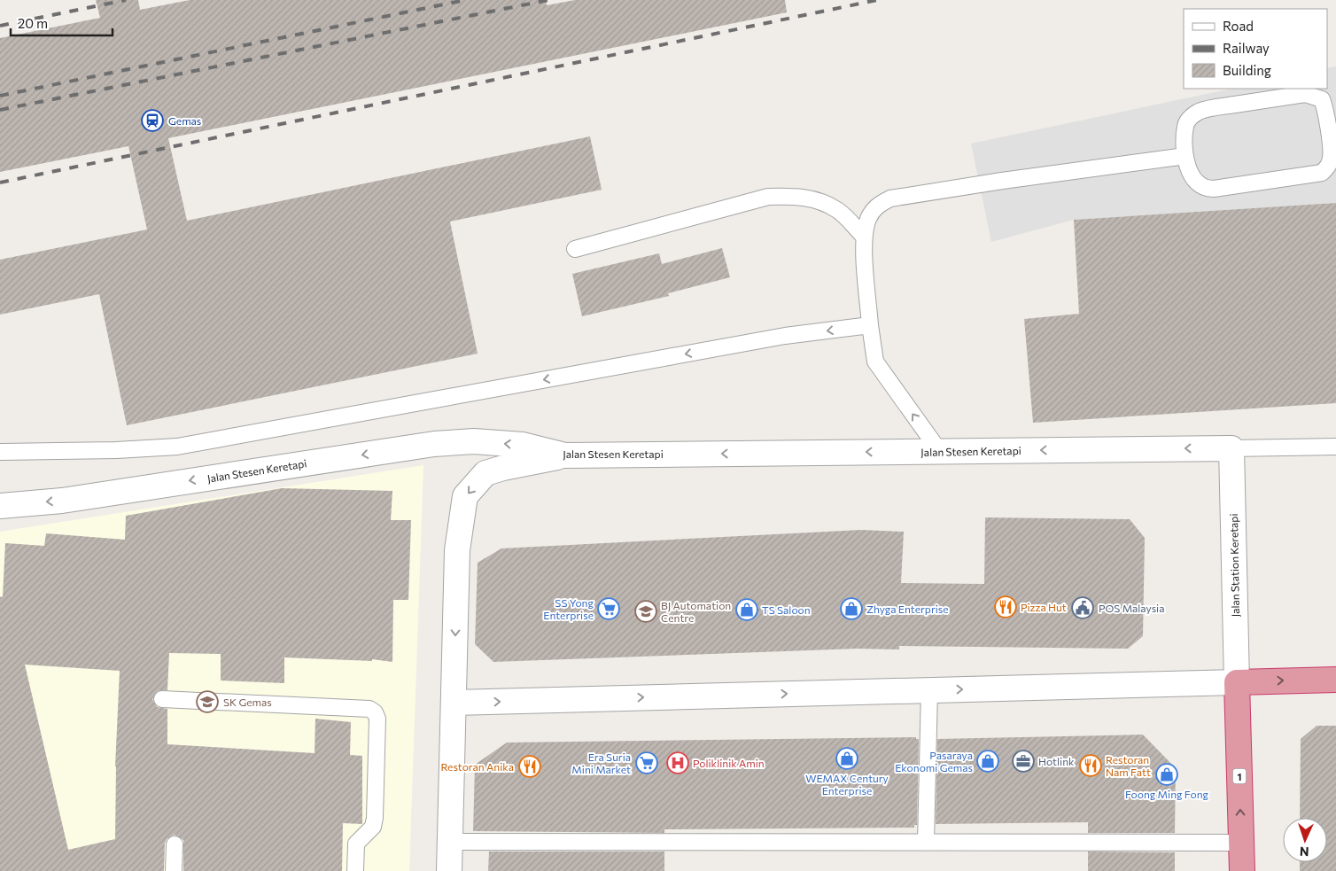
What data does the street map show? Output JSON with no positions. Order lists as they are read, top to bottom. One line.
{"streets":{"highway":["1"],"street":["Jalan Stesen Keretapi","Jalan Station Keretapi"]},"crossings":[["Jalan Stesen Keretapi","Jalan Station Keretapi"],["Jalan Station Keretapi","1"]],"one_way":["Jalan Stesen Keretapi"],"places":{"station":["Gemas"],"restaurant":["Pizza Hut","Restoran Nam Fatt","Restoran Anika"],"public building":["POS Malaysia"],"supermarket":["SS Yong Enterprise","Era Suria Mini Market"],"shop":["Zhyga Enterprise","TS Saloon","WEMAX Century Enterprise","Pasaraya Ekonomi Gemas","Foong Ming Fong"],"school or university":["BJ Automation Centre","SK Gemas"],"office":["Hotlink"],"hospital":["Poliklinik Amin"]},"legend":["Road","Railway","Building"],"scale_bar":"20 m","north":"bottom"}
